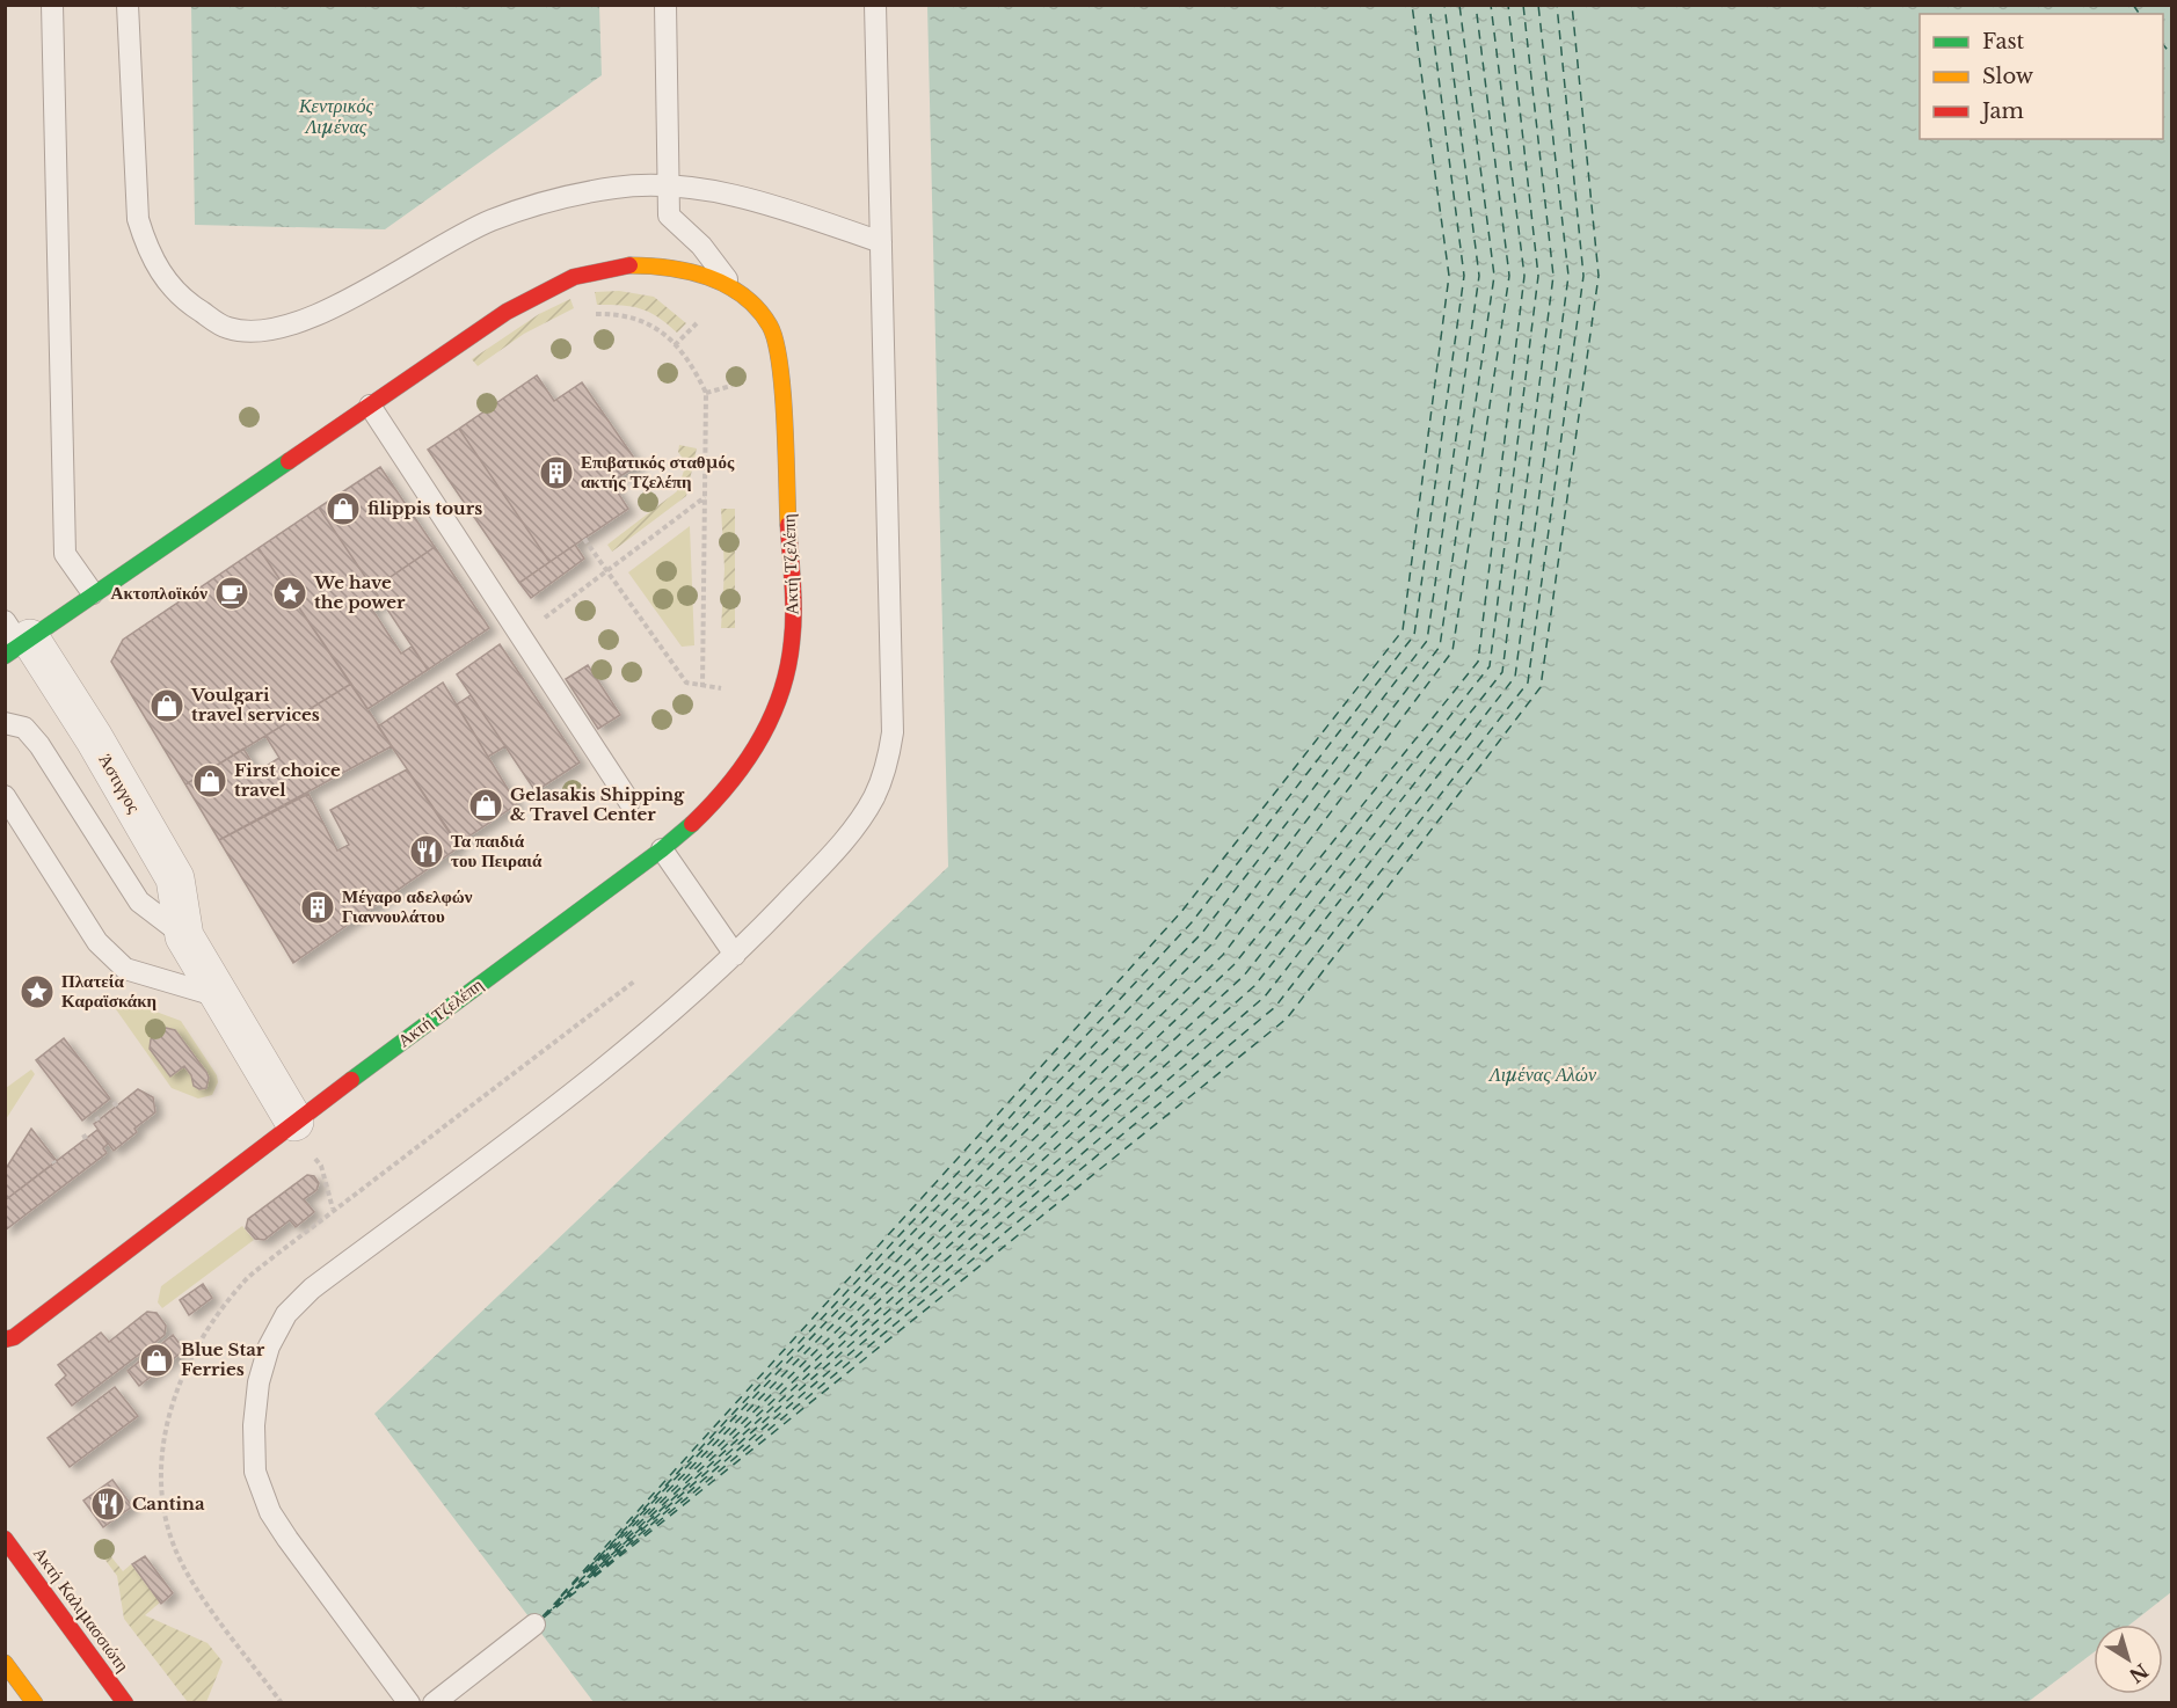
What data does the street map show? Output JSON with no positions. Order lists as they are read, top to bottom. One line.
{"streets":{"street":["Ακτή Τζελέπη","Άστιγγος","Ακτή Καλιμασσιώτη"]},"crossings":[["Ακτή Τζελέπη","Άστιγγος"]],"water":["Κεντρικός Λιμένας","Λιμένας Αλών"],"places":{"building":["Επιβατικός σταθμός ακτής Τζελέπη","Μέγαρο αδελφών Γιαννουλάτου"],"shop":["filippis tours","Voulgari travel services","First choice travel","Gelasakis Shipping & Travel Center","Blue Star Ferries"],"cafe":["Ακτοπλοϊκόν"],"place":["We have the power","Πλατεία Καραϊσκάκη"],"restaurant":["Τα παιδιά του Πειραιά","Cantina"]},"legend":["Fast","Slow","Jam"],"north":"bottom right"}
